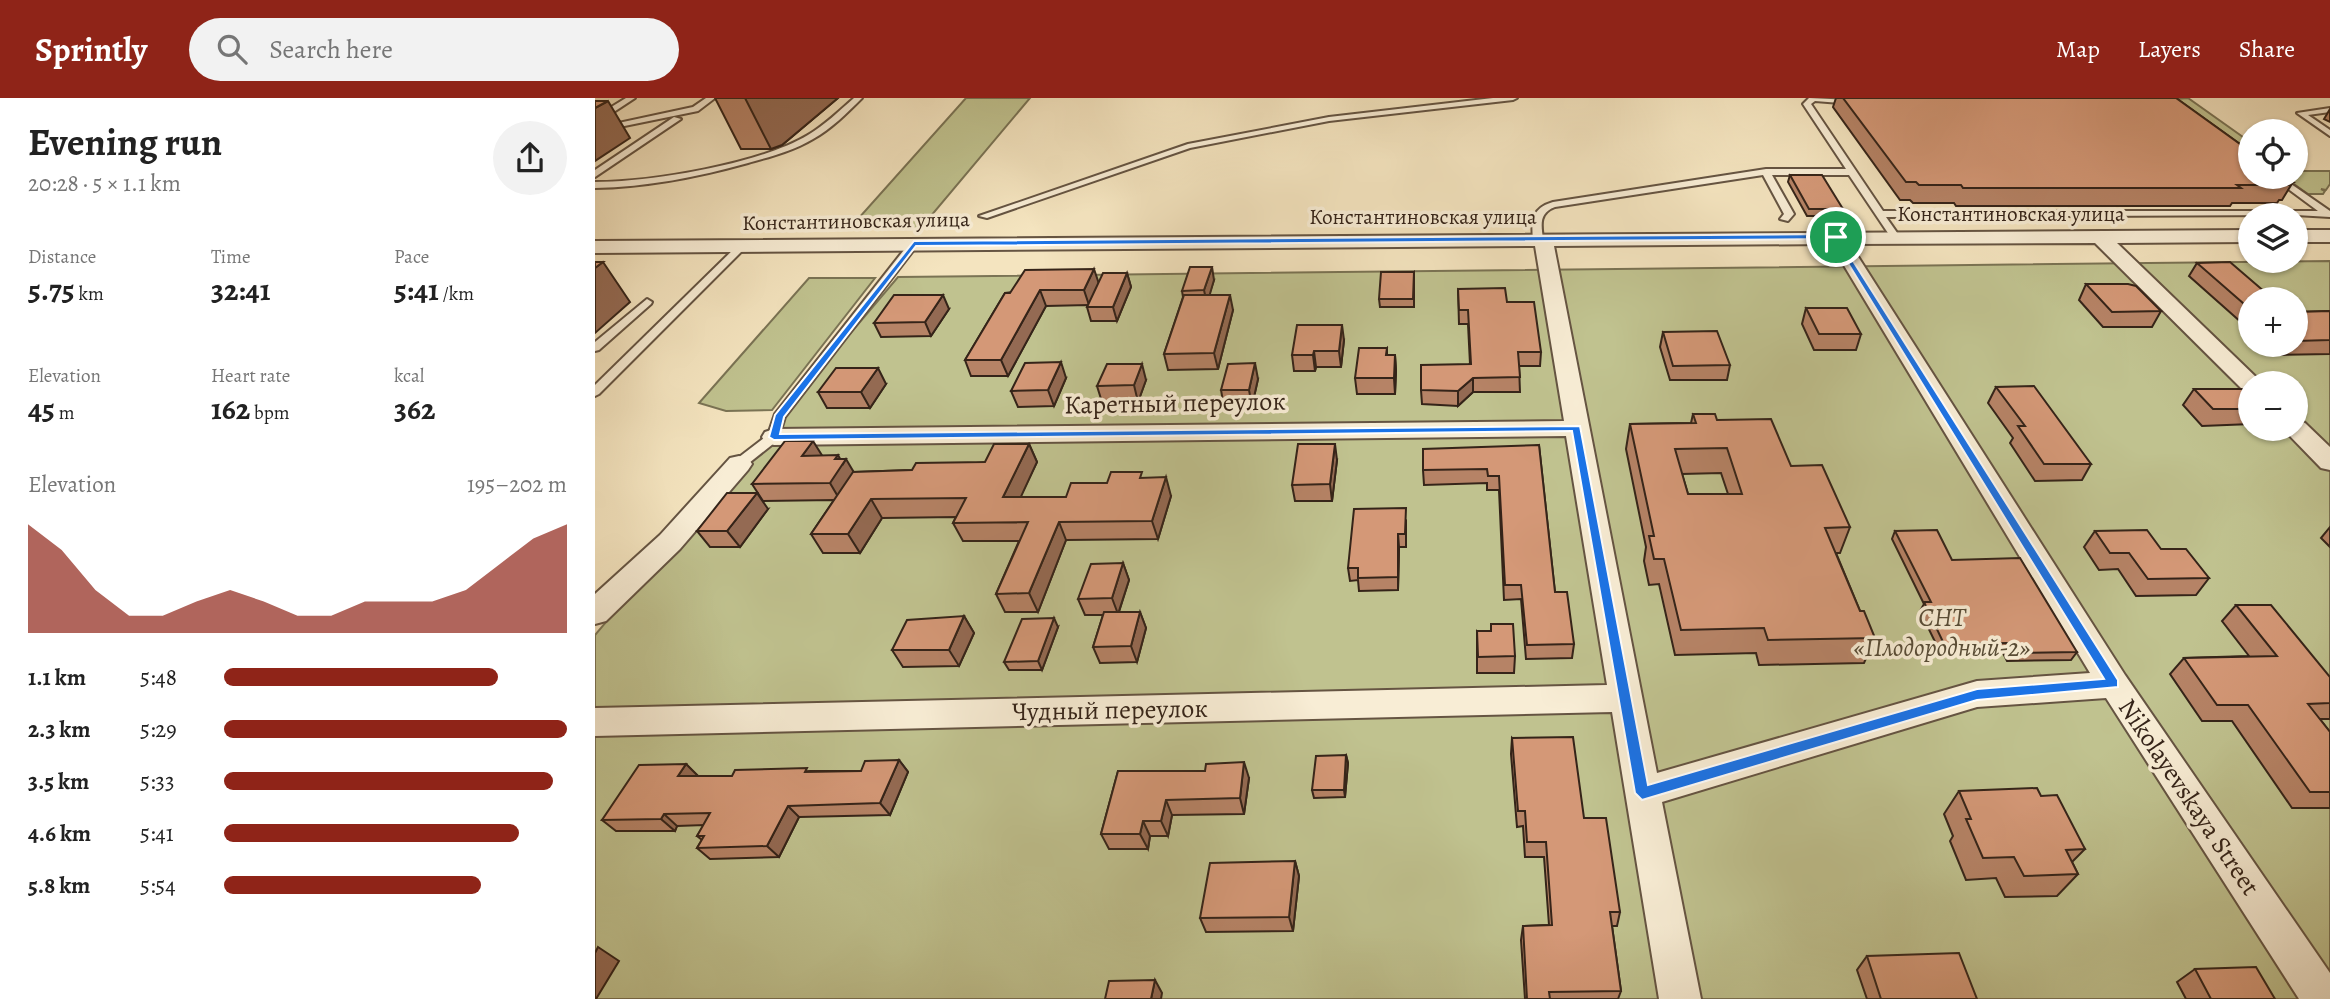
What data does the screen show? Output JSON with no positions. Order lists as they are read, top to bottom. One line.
{"streets":{"street":["Константиновская улица","Каретный переулок","Чудный переулок","Nikolayevskaya Street"]},"crossings":[["Константиновская улица","Nikolayevskaya Street"]],"parks":["СНТ «Плодородный-2»"],"page":{"header":"Sprintly","search":"Search here","nav":["Map","Layers","Share"],"heading":["Evening run","20:28 · 5 × 1.1 km"],"map_buttons":["+","−"],"stats":[["Distance","5.75 km"],["Time","32:41"],["Pace","5:41 /km"],["Elevation","45 m"],["Heart rate","162 bpm"],["kcal","362"]],"chart":["Elevation","195–202 m"],"list":[{"name":"1.1 km","note":"5:48"},{"name":"2.3 km","note":"5:29"},{"name":"3.5 km","note":"5:33"},{"name":"4.6 km","note":"5:41"},{"name":"5.8 km","note":"5:54"}]}}
